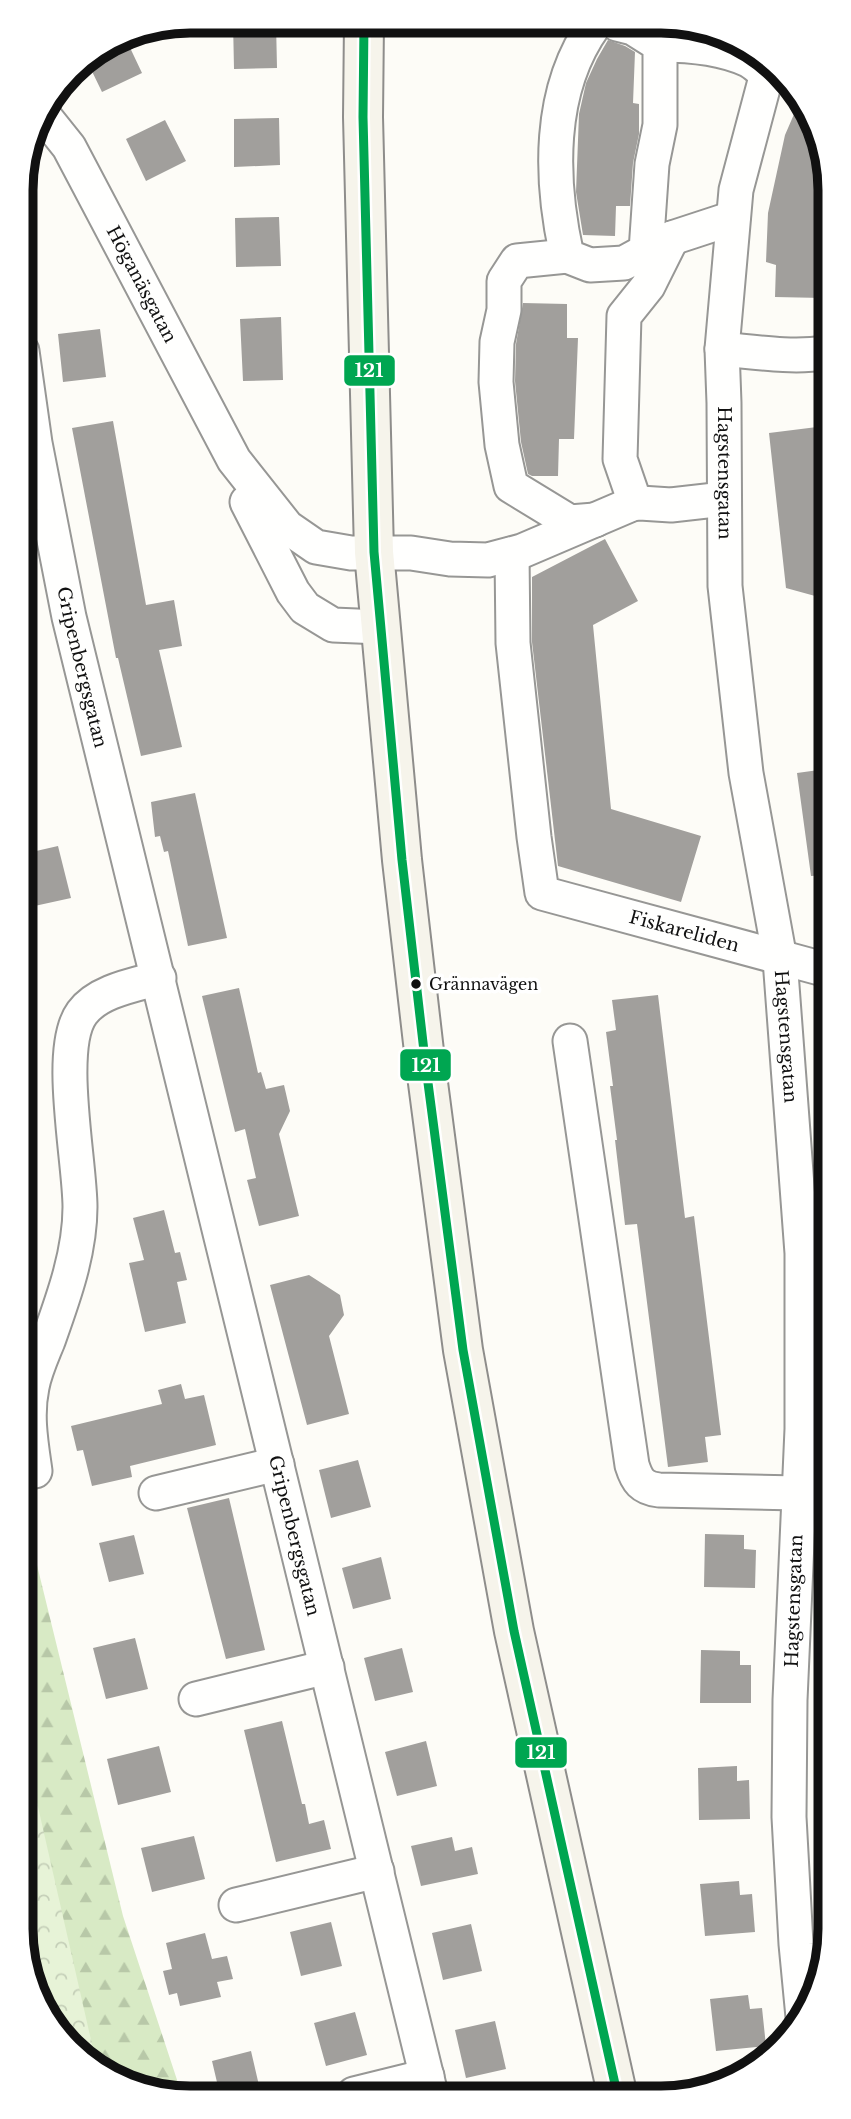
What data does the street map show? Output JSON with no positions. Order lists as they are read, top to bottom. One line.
{"streets":{"street":["Höganäsgatan","Hagstensgatan","Gripenbergsgatan","Fiskareliden"]},"crossings":[["Höganäsgatan","Fiskareliden"],["Hagstensgatan","Fiskareliden"]],"places":["Grännavägen"],"lines":["transit line 121"]}
